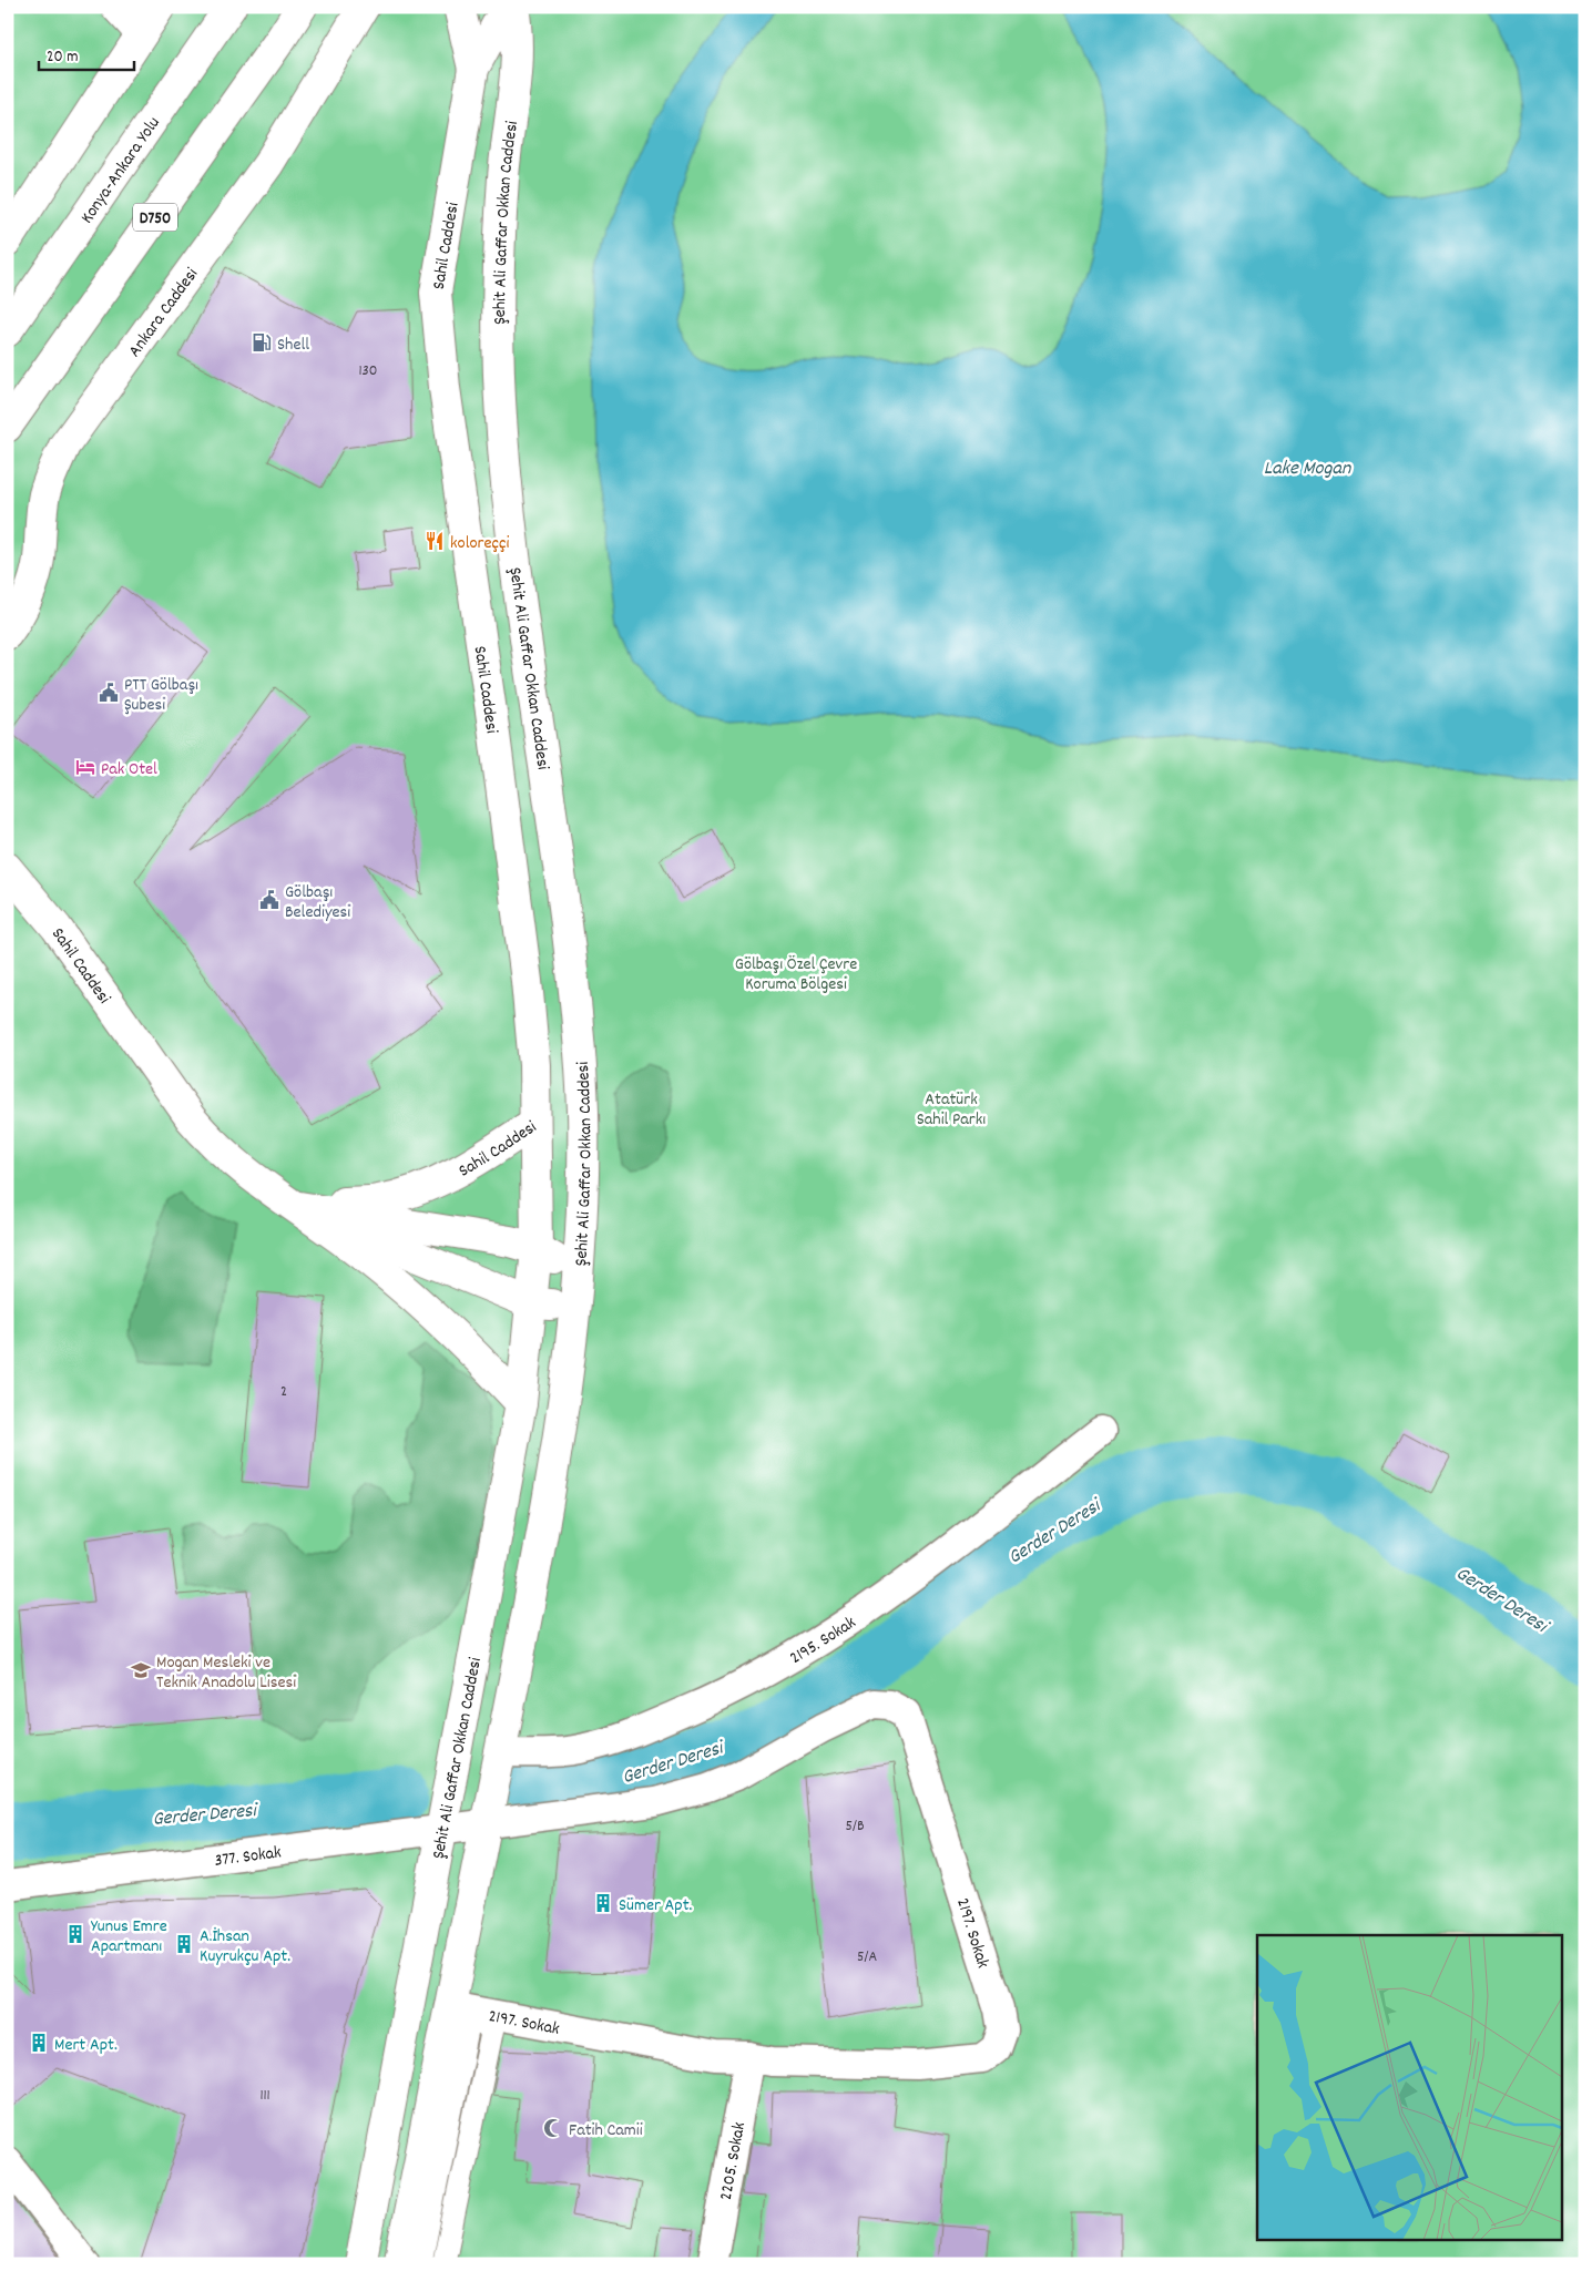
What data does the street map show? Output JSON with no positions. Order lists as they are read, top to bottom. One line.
{"streets":{"main road":["Konya-Ankara Yolu","D750","Şehit Ali Gaffar Okkan Caddesi","Sahil Caddesi","Ankara Caddesi"],"street":["2195. Sokak","377. Sokak","2197. Sokak","2205. Sokak"]},"crossings":[["Şehit Ali Gaffar Okkan Caddesi","Sahil Caddesi"],["Şehit Ali Gaffar Okkan Caddesi","2195. Sokak"],["Şehit Ali Gaffar Okkan Caddesi","377. Sokak"],["Şehit Ali Gaffar Okkan Caddesi","2197. Sokak"],["377. Sokak","2197. Sokak"],["2197. Sokak","2205. Sokak"]],"water":["Lake Mogan","Gerder Deresi"],"parks":["Gölbaşı Özel Çevre Koruma Bölgesi","Atatürk Sahil Parkı"],"places":{"fuel station":["Shell"],"restaurant":["koloreççi"],"public building":["PTT Gölbaşı Şubesi","Gölbaşı Belediyesi"],"hotel":["Pak Otel"],"school or university":["Mogan Mesleki ve Teknik Anadolu Lisesi"],"building":["Sümer Apt.","Yunus Emre Apartmanı","A.İhsan Kuyrukçu Apt.","Mert Apt."],"mosque":["Fatih Camii"]},"house_numbers":["130","2","5/B","5/A","111"],"scale_bar":"20 m"}
